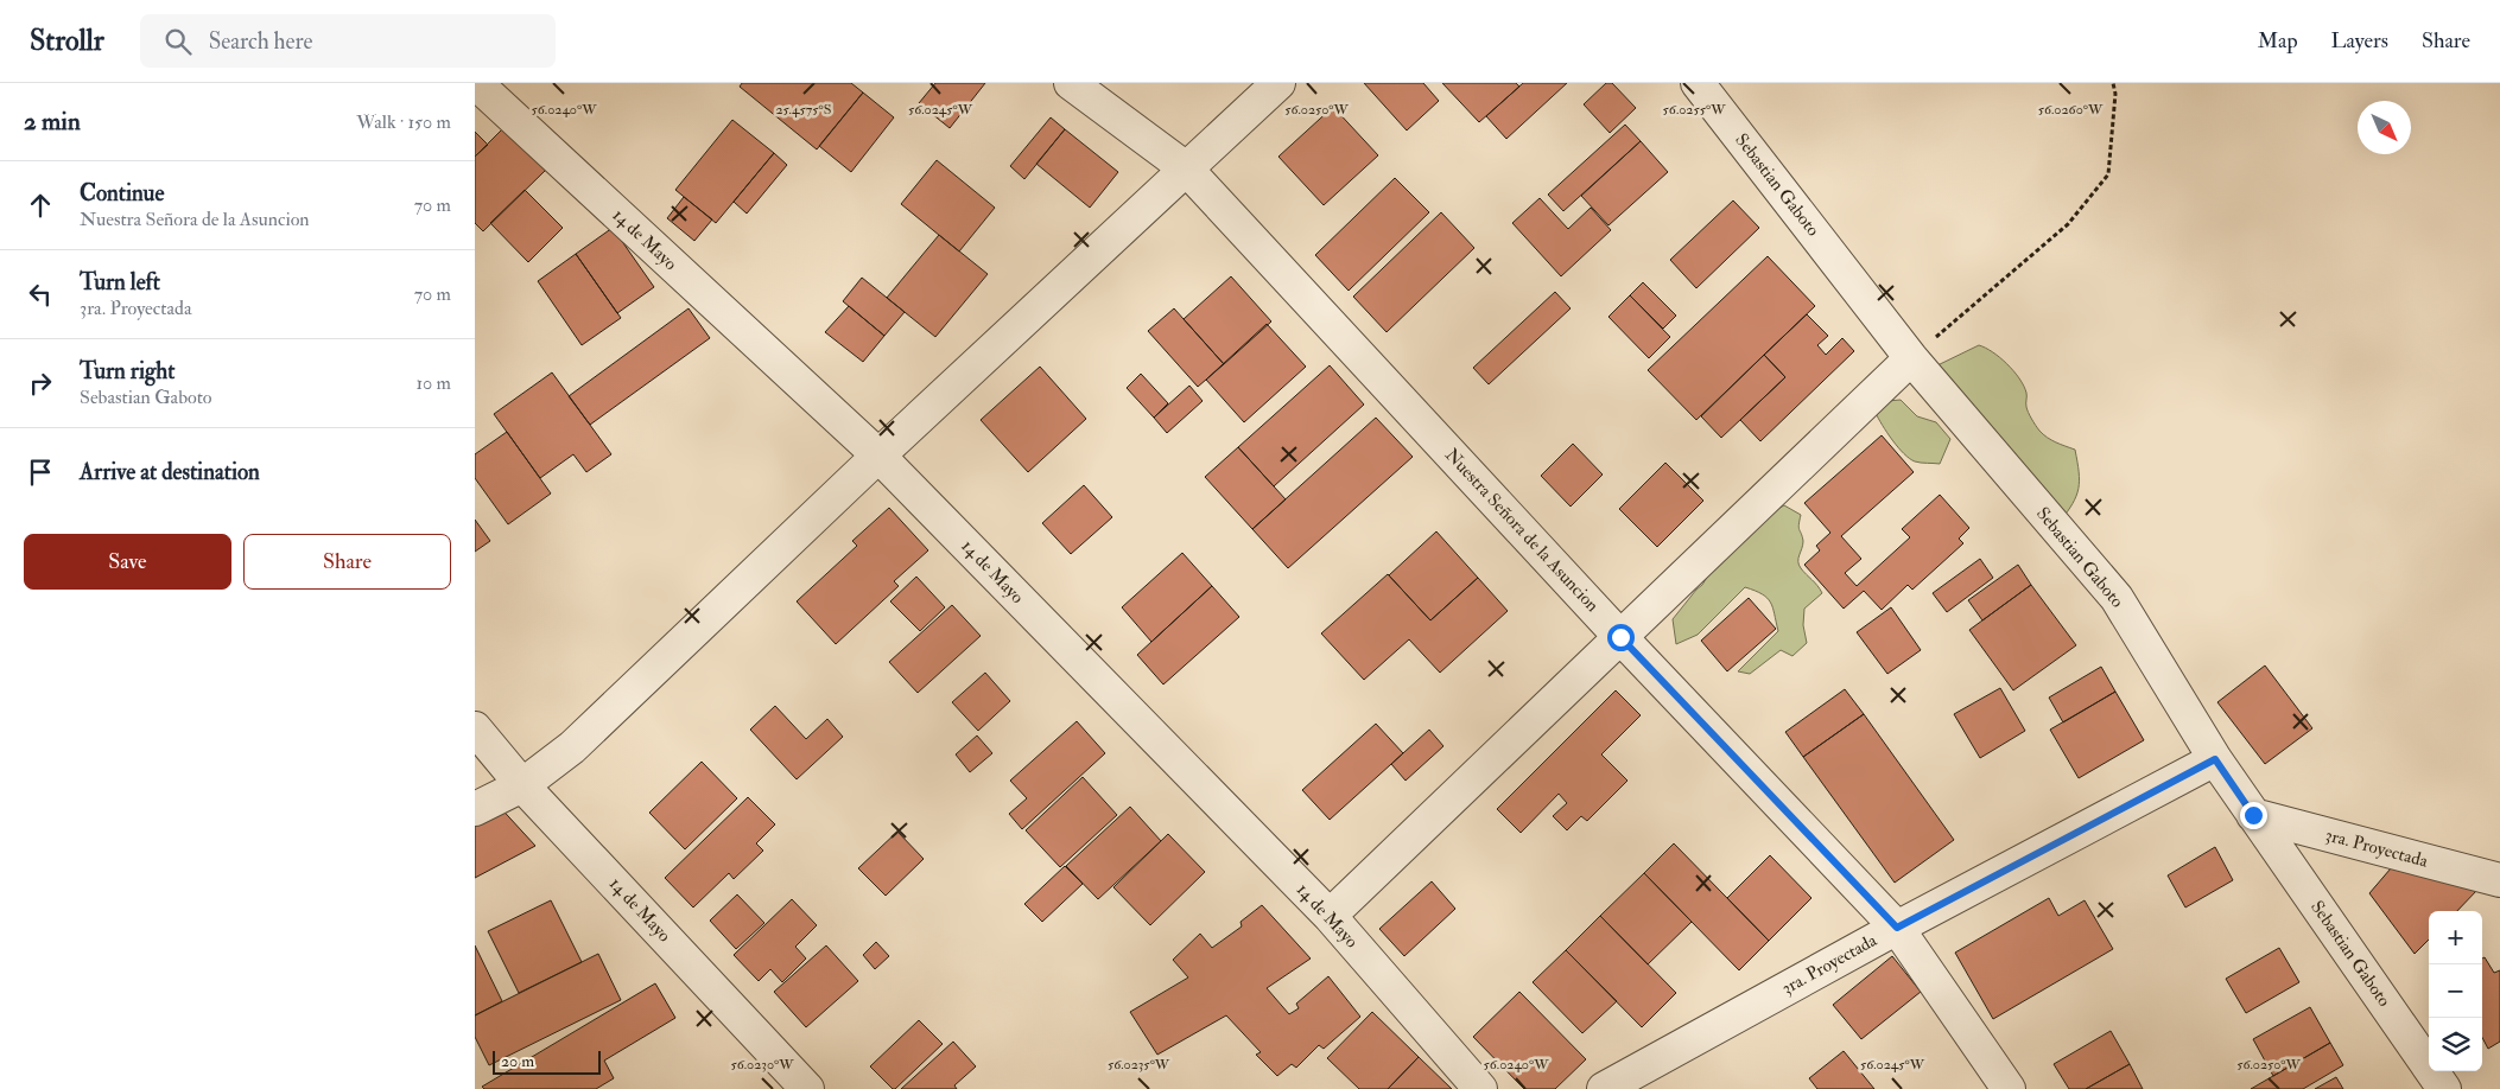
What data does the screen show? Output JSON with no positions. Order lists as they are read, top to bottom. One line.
{"streets":{"street":["Sebastian Gaboto","14 de Mayo","Nuestra Señora de la Asuncion","3ra. Proyectada"]},"crossings":[["Sebastian Gaboto","3ra. Proyectada"],["Nuestra Señora de la Asuncion","3ra. Proyectada"]],"scale_bar":"20 m","north":"bottom right","page":{"header":"Strollr","search":"Search here","nav":["Map","Layers","Share"],"heading":["2 min","Walk · 150 m"],"list":[["Continue","Nuestra Señora de la Asuncion","70 m"],["Turn left","3ra. Proyectada","70 m"],["Turn right","Sebastian Gaboto","10 m"],"Arrive at destination"],"buttons":["Save","Share"],"map_buttons":["+","−"],"scale":"20 m"},"coordinates":["25.4575°S","56.0240°W","56.0245°W","56.0250°W","56.0255°W","56.0260°W","56.0230°W","56.0235°W"]}
